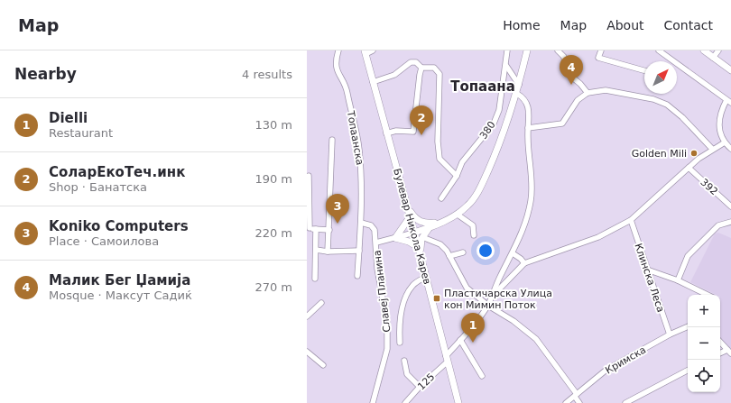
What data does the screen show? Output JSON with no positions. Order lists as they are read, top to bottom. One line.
{"streets":{"street":["380","Топаанска","392","Булевар Никола Карев","Клинска Леса","Славеј Планина","Кримска","125"]},"crossings":[["Топаанска","Славеј Планина"],["Булевар Никола Карев","Славеј Планина"],["Булевар Никола Карев","125"],["Клинска Леса","Кримска"]],"districts":["Топаана"],"places":{"other":["Golden Mili"],"transit":["Пластичарска Улица кон Мимин Поток"]},"north":"top right","page":{"header":"Map","nav":["Home","Map","About","Contact"],"heading":["Nearby","4 results"],"pins":["4","2","3","1"],"list":[{"mark":"1","name":"Dielli","note":"Restaurant","value":"130 m"},{"mark":"2","name":"СоларЕкоТеч.инк","note":"Shop · Банатска","value":"190 m"},{"mark":"3","name":"Koniko Computers","note":"Place · Самоилова","value":"220 m"},{"mark":"4","name":"Малик Бег Џамија","note":"Mosque · Максут Садиќ","value":"270 m"}],"map_buttons":["+","−"]}}
